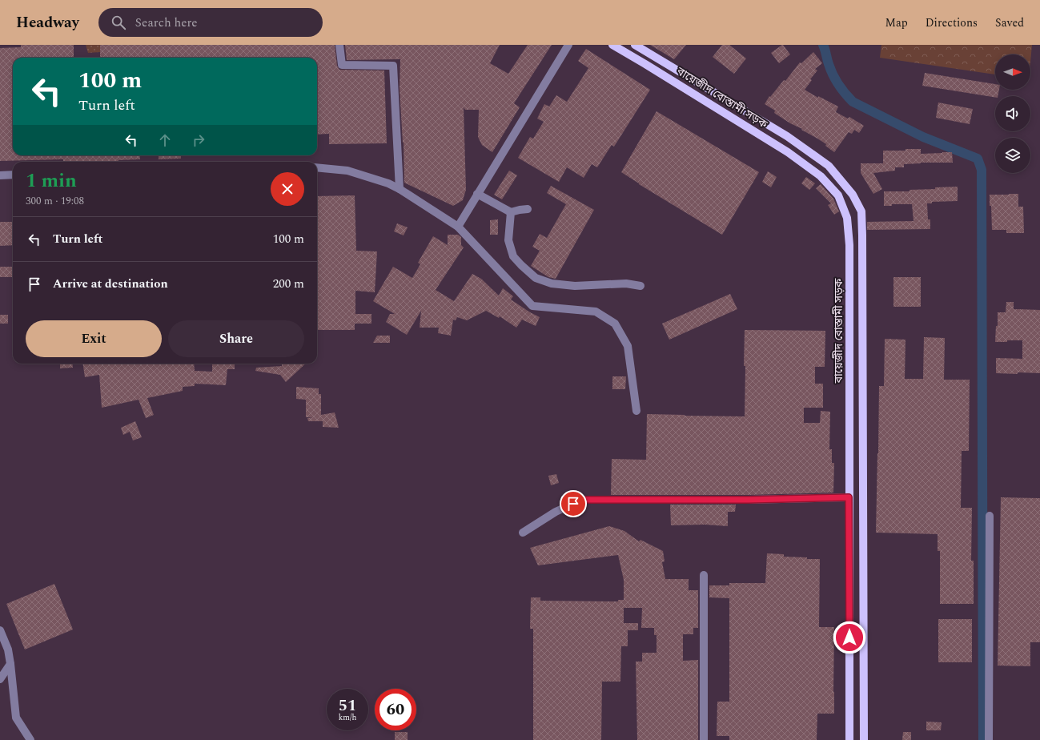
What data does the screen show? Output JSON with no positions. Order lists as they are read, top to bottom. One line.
{"streets":{"main road":["বায়েজীদ বোস্তামী সড়ক"]},"north":"right","page":{"header":"Headway","search":"Search here","nav":["Map","Directions","Saved"],"turn":["100 m","Turn left"],"heading":["1 min","300 m · 19:08"],"list":[{"name":"Turn left","value":"100 m"},{"name":"Arrive at destination","value":"200 m"}],"buttons":["Exit","Share"],"speed":"51 km/h","limit":"60"}}
